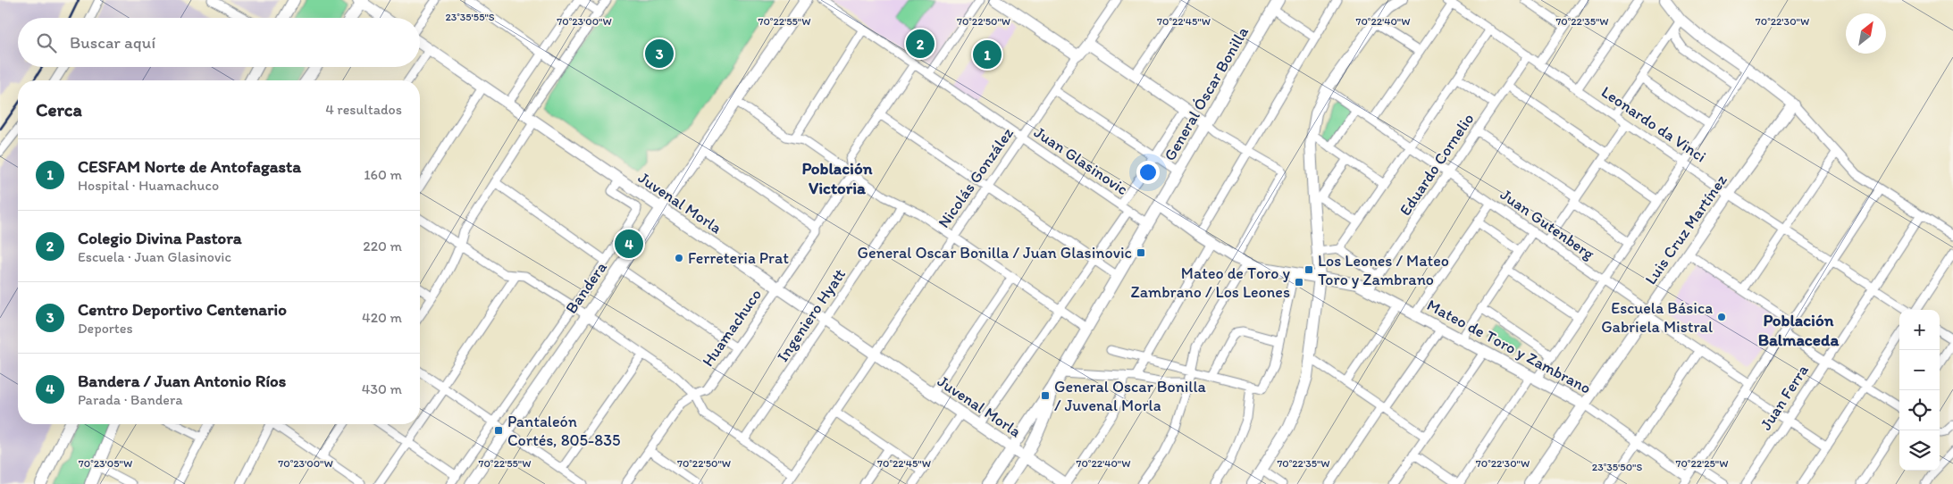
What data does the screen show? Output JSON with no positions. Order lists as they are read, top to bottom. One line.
{"streets":{"street":["General Óscar Bonilla","Leonardo da Vinci","Juan Glasinovic","Eduardo Cornelio","Nicolás González","Juvenal Morla","Juan Gutenberg","Luis Cruz Martínez","Bandera","Ingeniero Hyatt","Huamachuco","Mateo de Toro y Zambrano","Juan Ferra"]},"crossings":[["General Óscar Bonilla","Juan Glasinovic"],["General Óscar Bonilla","Juvenal Morla"],["General Óscar Bonilla","Mateo de Toro y Zambrano"],["Leonardo da Vinci","Eduardo Cornelio"],["Leonardo da Vinci","Luis Cruz Martínez"],["Leonardo da Vinci","Juan Ferra"],["Juan Glasinovic","Nicolás González"],["Juan Glasinovic","Huamachuco"],["Eduardo Cornelio","Juan Gutenberg"],["Eduardo Cornelio","Mateo de Toro y Zambrano"],["Nicolás González","Juvenal Morla"],["Juvenal Morla","Bandera"],["Juvenal Morla","Ingeniero Hyatt"],["Juvenal Morla","Huamachuco"],["Juan Gutenberg","Luis Cruz Martínez"],["Luis Cruz Martínez","Mateo de Toro y Zambrano"]],"districts":["Población Victoria","Población Balmaceda"],"places":{"transit":["General Oscar Bonilla / Juan Glasinovic","Los Leones / Mateo Toro y Zambrano","Mateo de Toro y Zambrano / Los Leones","General Oscar Bonilla / Juvenal Morla","Pantaleón Cortés, 805-835"],"other":["Ferreteria Prat","Escuela Básica Gabriela Mistral"]},"north":"top right","page":{"search":"Buscar aquí","pins":["2","3","1","4"],"heading":["Cerca","4 resultados"],"list":[{"mark":"1","name":"CESFAM Norte de Antofagasta","note":"Hospital · Huamachuco","value":"160 m"},{"mark":"2","name":"Colegio Divina Pastora","note":"Escuela · Juan Glasinovic","value":"220 m"},{"mark":"3","name":"Centro Deportivo Centenario","note":"Deportes","value":"420 m"},{"mark":"4","name":"Bandera / Juan Antonio Ríos","note":"Parada · Bandera","value":"430 m"}],"map_buttons":["+","−"]},"coordinates":["23°35'55\"S","70°23'00\"W","70°22'55\"W","70°22'50\"W","70°22'45\"W","70°22'40\"W","70°22'35\"W","70°22'30\"W","70°23'05\"W","70°22'25\"W","23°35'50\"S"]}
